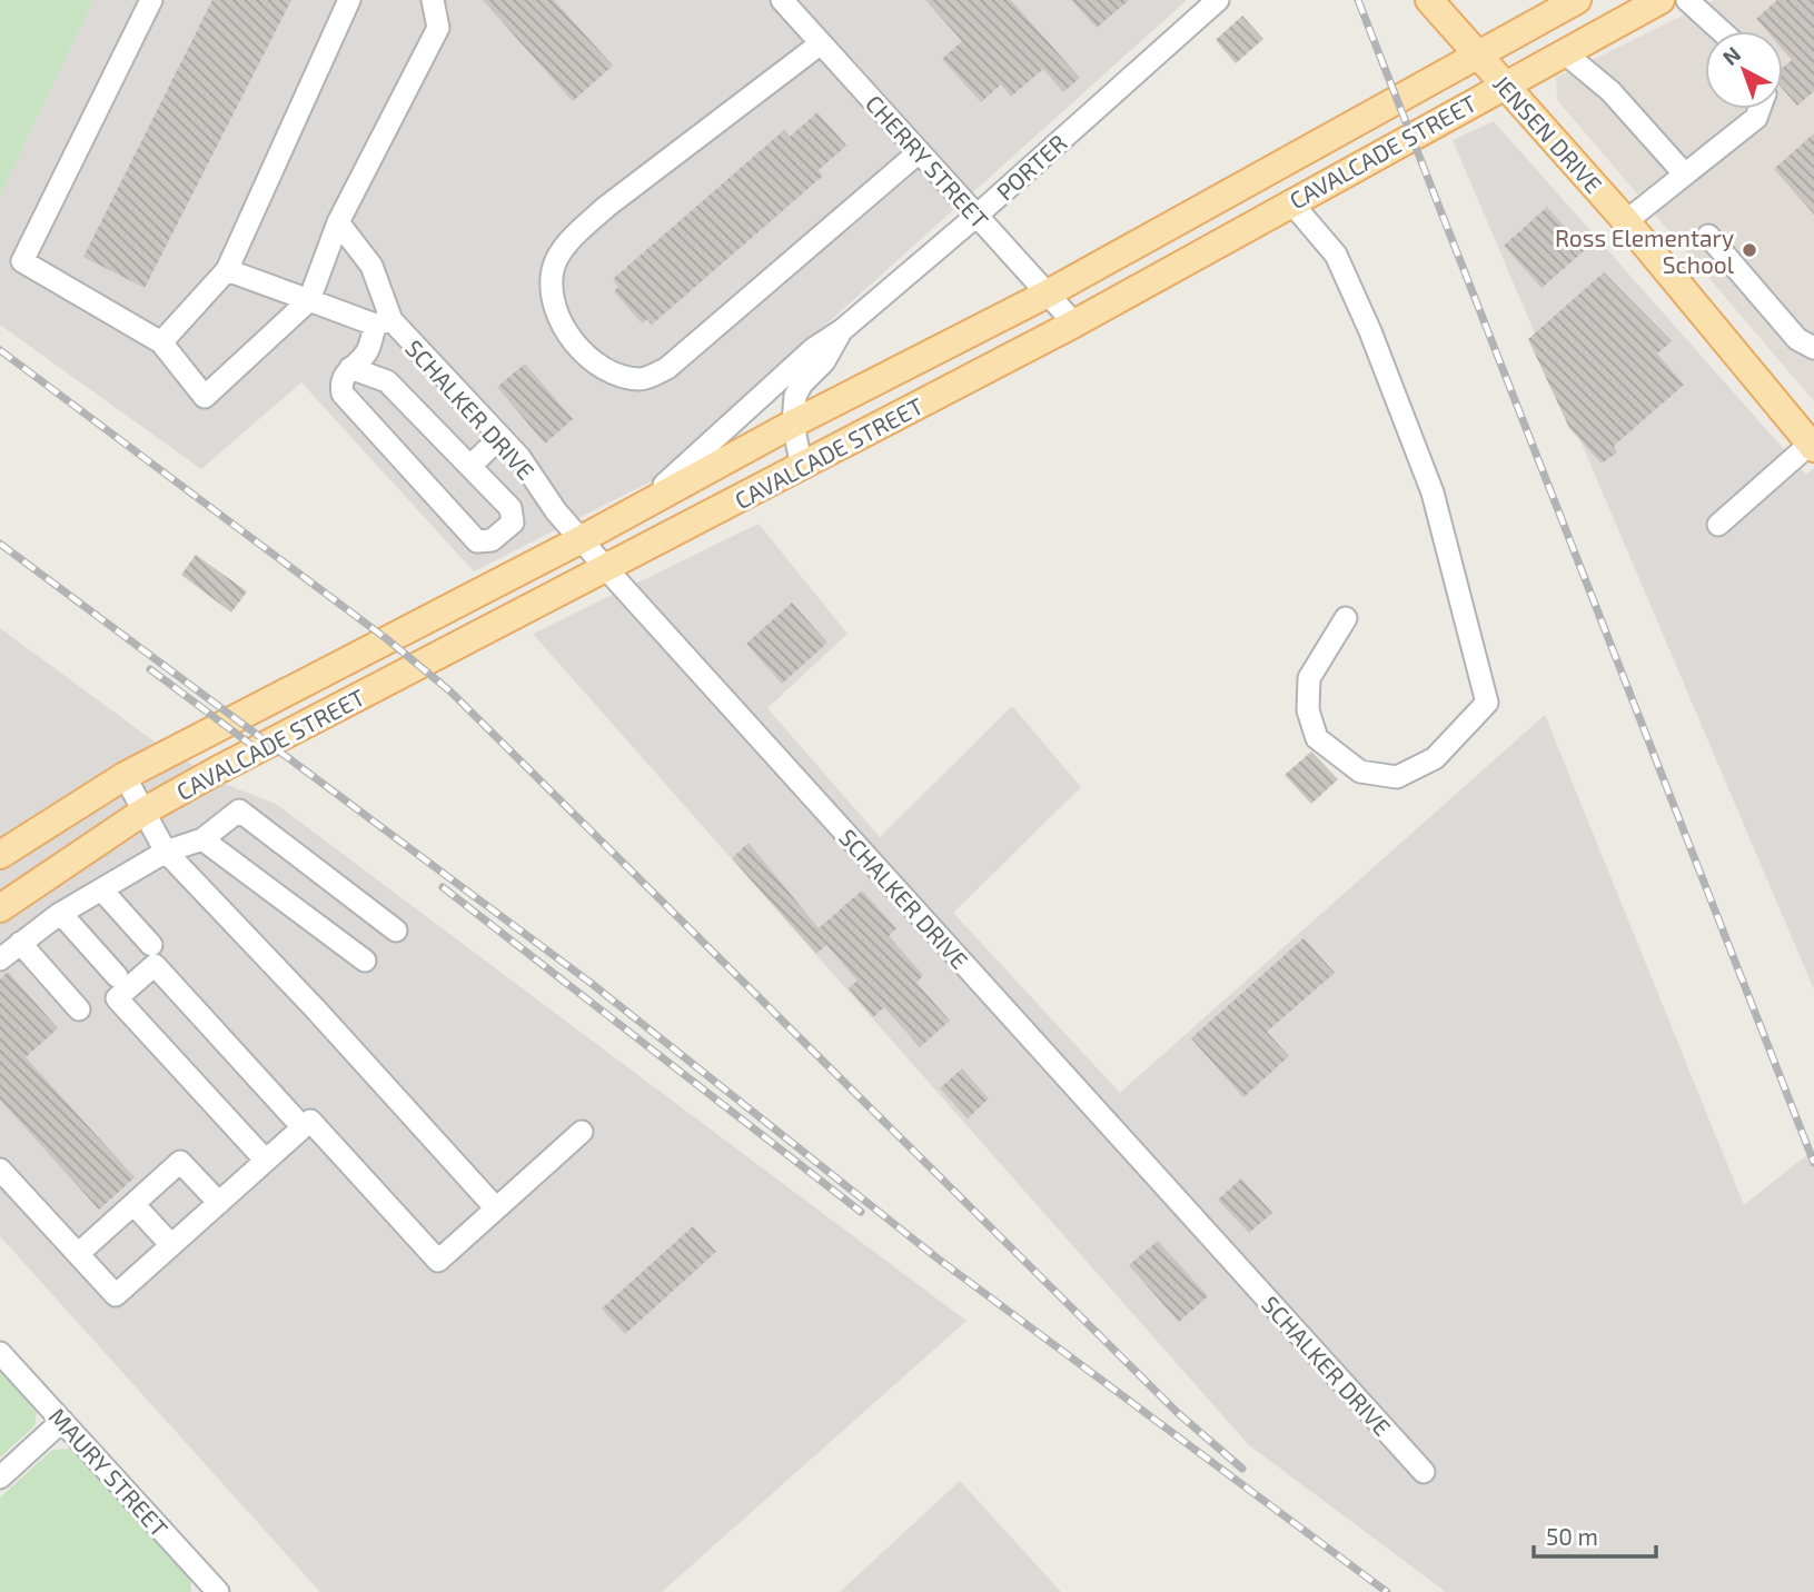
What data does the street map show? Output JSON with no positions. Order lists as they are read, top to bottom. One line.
{"streets":{"main road":["JENSEN DRIVE","CAVALCADE STREET"],"street":["CHERRY STREET","PORTER","SCHALKER DRIVE","MAURY STREET"]},"crossings":[["JENSEN DRIVE","CAVALCADE STREET"],["CAVALCADE STREET","CHERRY STREET"],["CAVALCADE STREET","PORTER"],["CAVALCADE STREET","SCHALKER DRIVE"],["CHERRY STREET","PORTER"]],"places":["Ross Elementary School"],"scale_bar":"50 m","north":"top left"}
